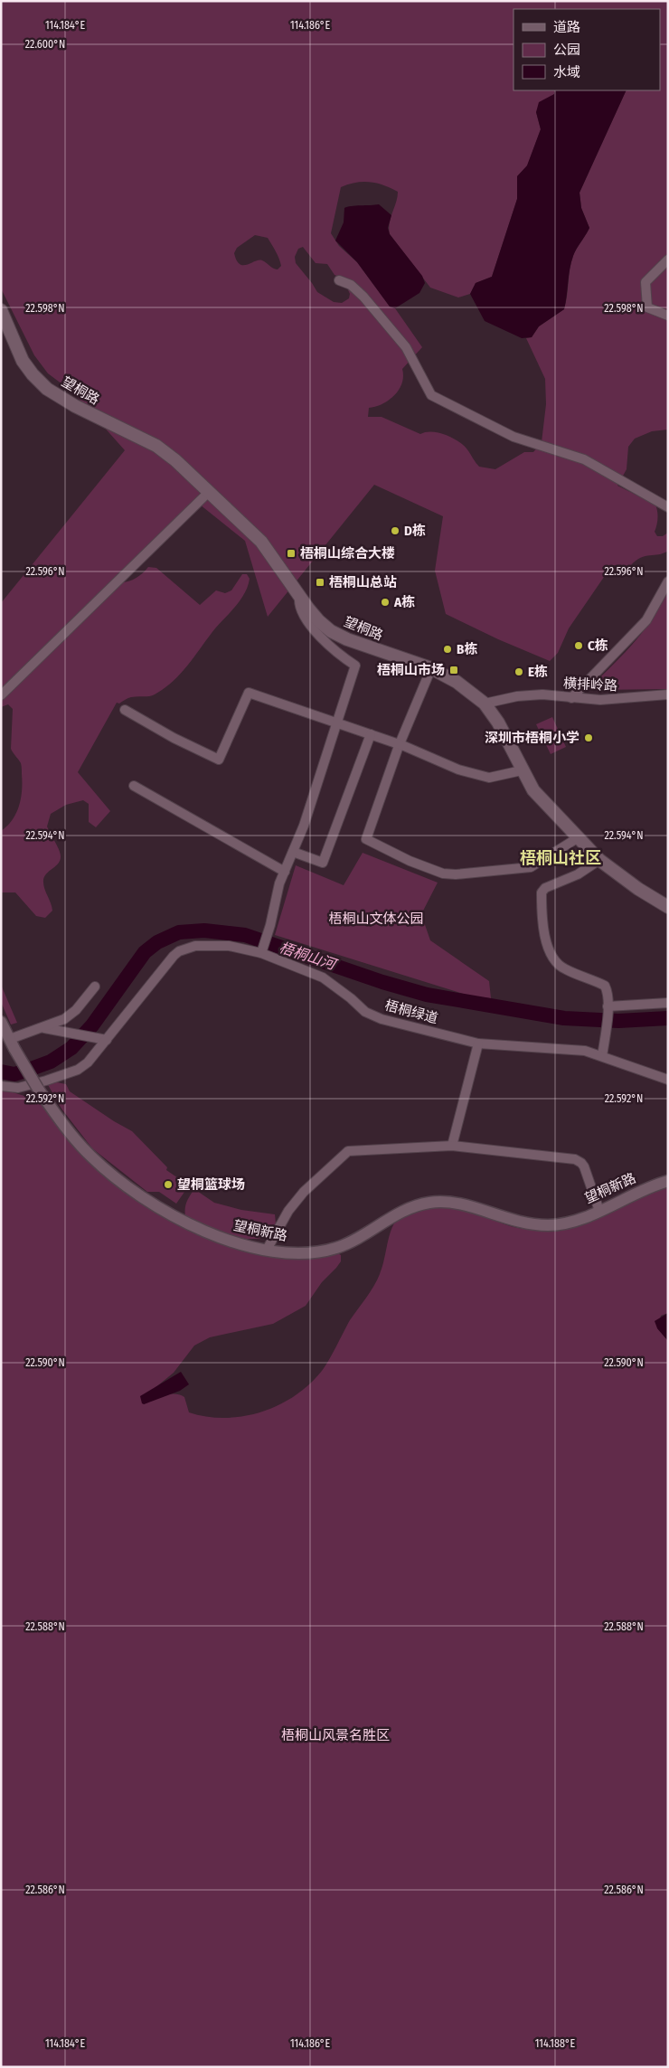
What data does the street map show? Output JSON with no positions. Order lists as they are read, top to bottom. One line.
{"streets":{"main road":["望桐路"],"street":["横排岭路","梧桐绿道","望桐新路"]},"crossings":[["望桐路","横排岭路"]],"districts":["梧桐山社区"],"water":["梧桐山河"],"parks":["梧桐山文体公园","梧桐山风景名胜区"],"places":{"other":["D栋","A栋","C栋","B栋","E栋","深圳市梧桐小学","望桐篮球场"],"transit":["梧桐山综合大楼","梧桐山总站","梧桐山市场"]},"legend":["道路","公园","水域"],"coordinates":["114.184°E","114.186°E","22.600°N","22.598°N","22.596°N","22.594°N","22.592°N","22.590°N","22.588°N","22.586°N","114.188°E"]}
